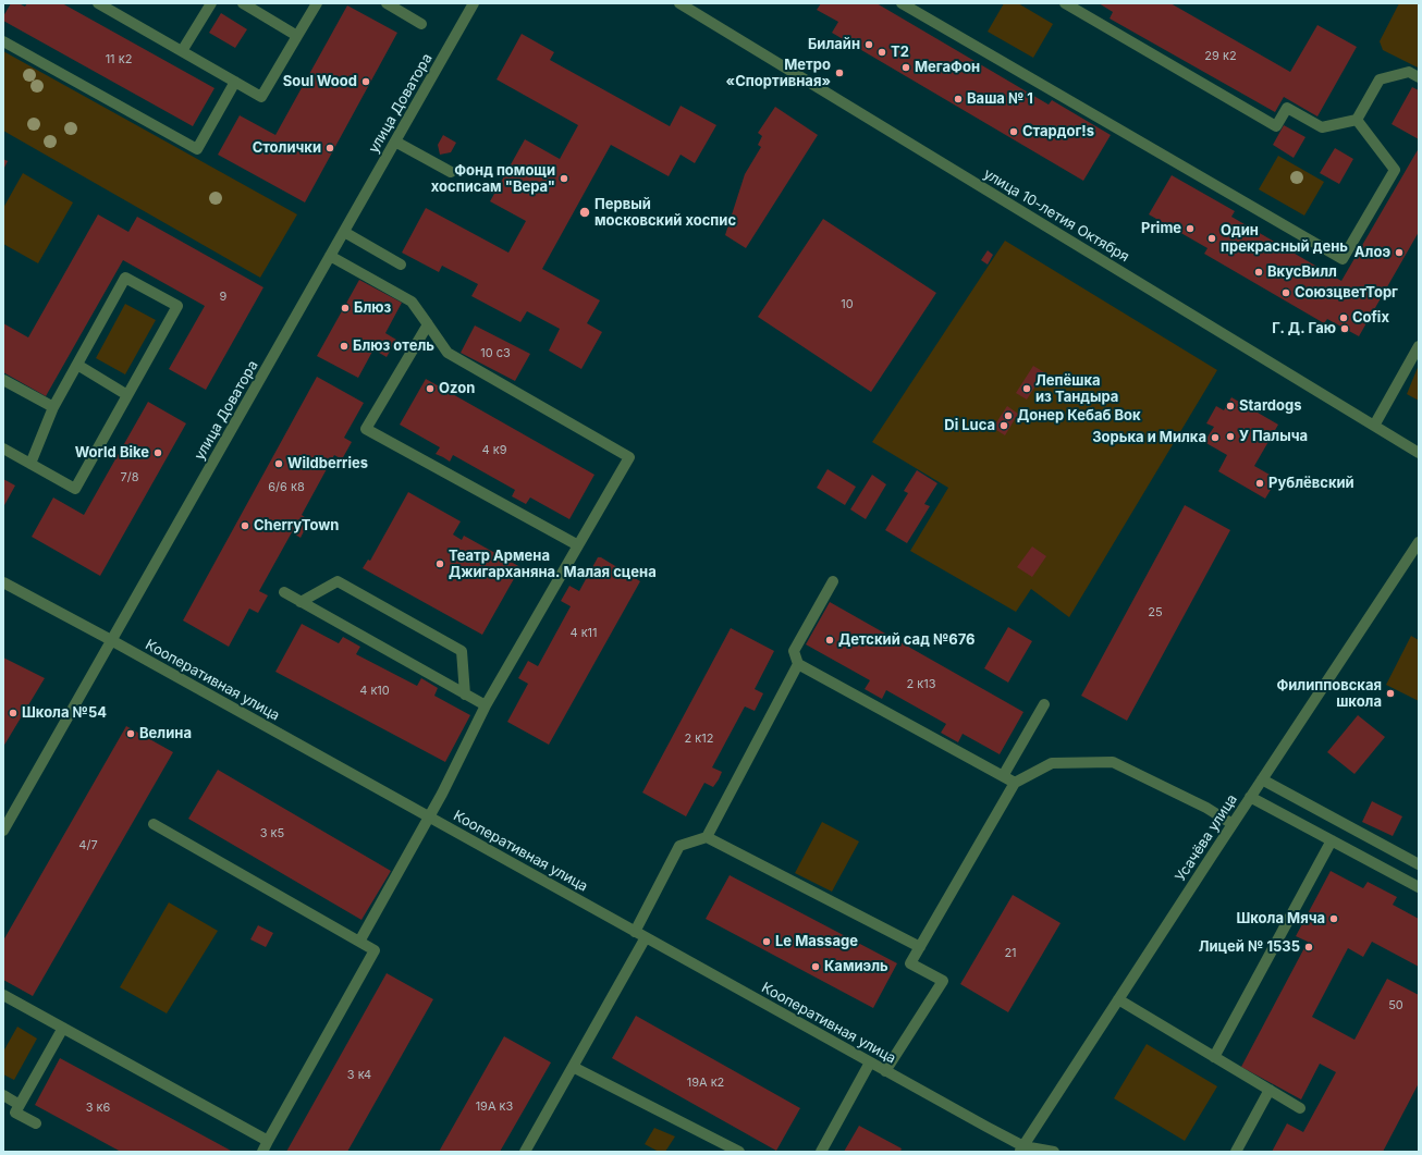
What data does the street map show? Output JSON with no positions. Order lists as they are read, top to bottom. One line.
{"streets":{"street":["улица Доватора","улица 10-летия Октября","Кооперативная улица","Усачёва улица"]},"crossings":[["улица Доватора","Кооперативная улица"],["Кооперативная улица","Усачёва улица"]],"places":["Билайн","T2","МегаФон","Метро «Спортивная»","Soul Wood","Ваша № 1","Стардог!s","Столички","Фонд помощи хосписам \"Вера\"","Первый московский хоспис","Prime","Один прекрасный день","Алоэ","ВкусВилл","СоюзцветТорг","Блюз","Cofix","Г. Д. Гаю","Блюз отель","Ozon","Лепёшка из Тандыра","Stardogs","Донер Кебаб Вок","Di Luca","У Палыча","Зорька и Милка","World Bike","Wildberries","Рублёвский","CherryTown","Театр Армена Джигарханяна. Малая сцена","Детский сад №676","Филипповская школа","Школа №54","Велина","Школа Мяча","Le Massage","Лицей № 1535","Камиэль"],"house_numbers":["29 к2","11 к2","9","10","10 с3","4 к9","7/8","6/6 к8","25","4 к11","2 к13","4 к10","2 к12","3 к5","4/7","21","50","3 к4","19А к2","19А к3","3 к6"]}
